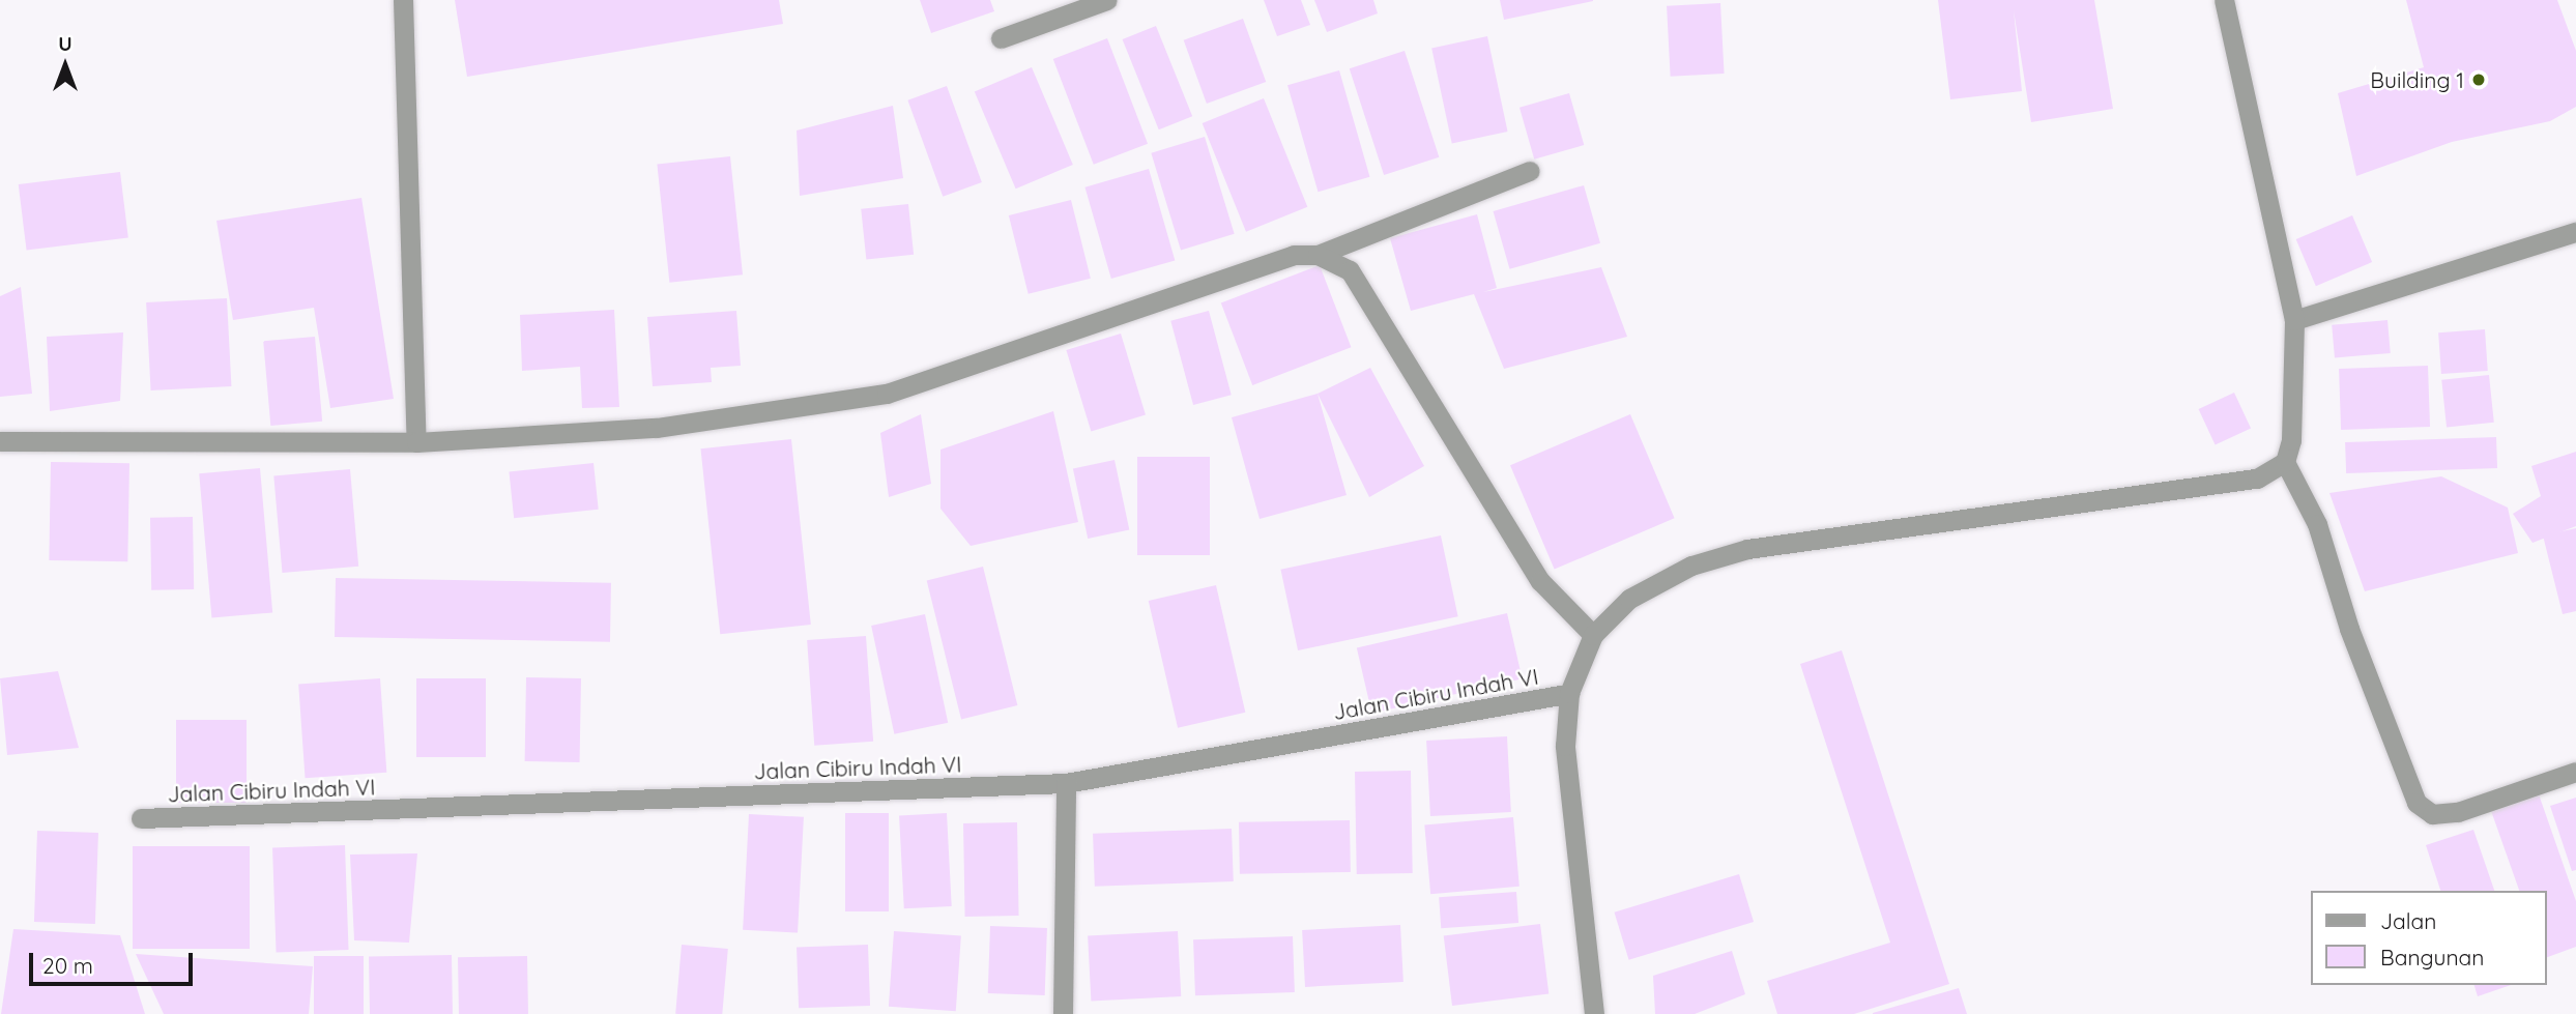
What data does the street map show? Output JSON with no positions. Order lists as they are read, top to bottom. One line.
{"streets":{"street":["Jalan Cibiru Indah VI"]},"places":["Building 1"],"legend":["Jalan","Bangunan"],"scale_bar":"20 m","north":"top"}
